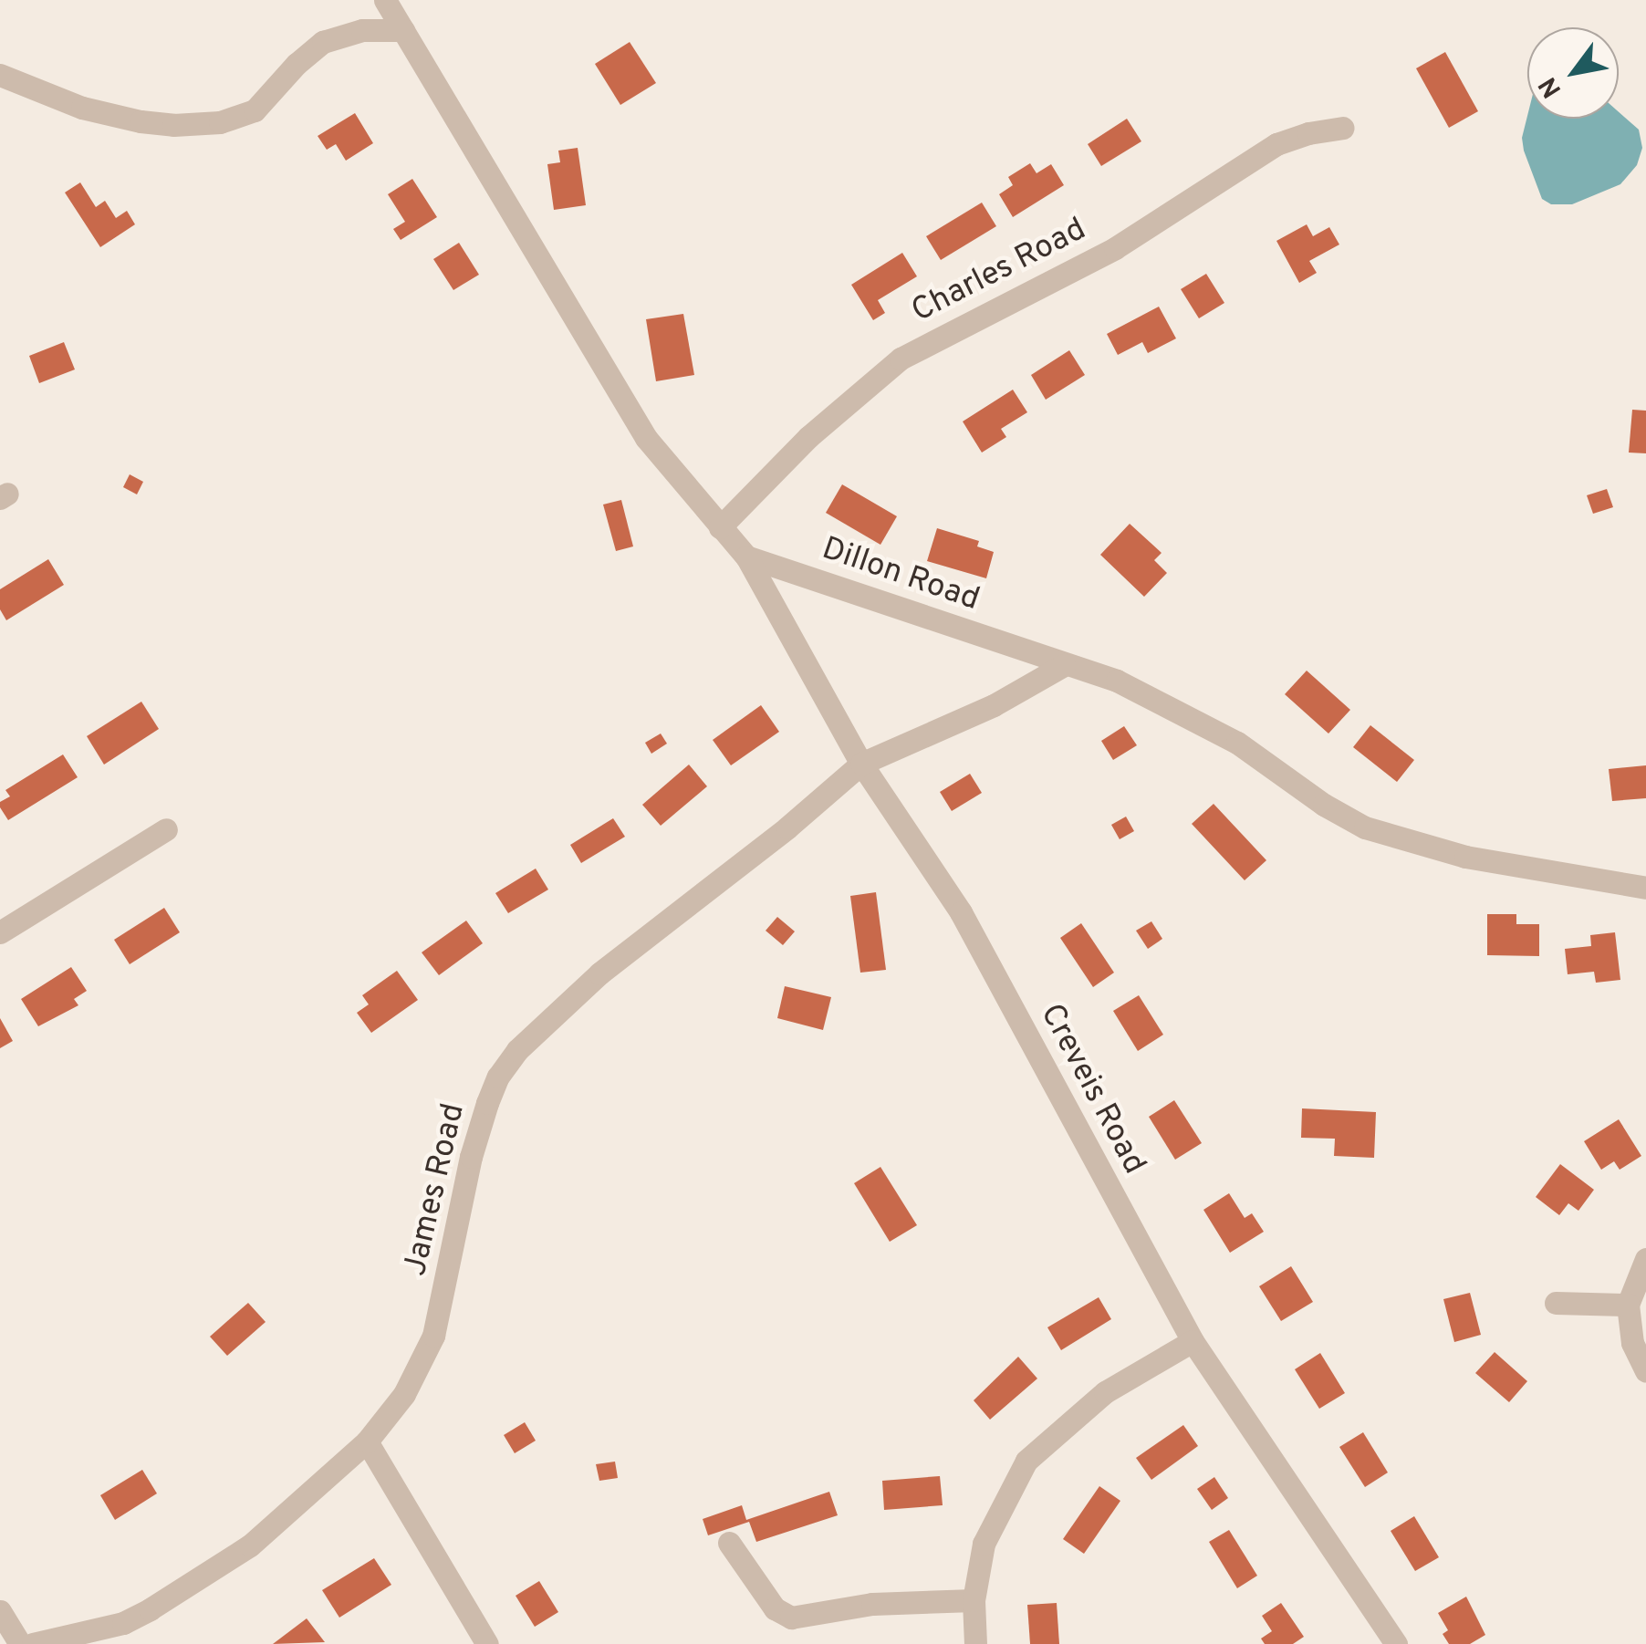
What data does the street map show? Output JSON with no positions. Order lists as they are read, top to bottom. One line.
{"streets":{"street":["Charles Road","Dillon Road","Creveis Road","James Road"]},"crossings":[["Charles Road","Dillon Road"],["Dillon Road","Creveis Road"],["Dillon Road","James Road"],["Creveis Road","James Road"]],"north":"bottom left"}
